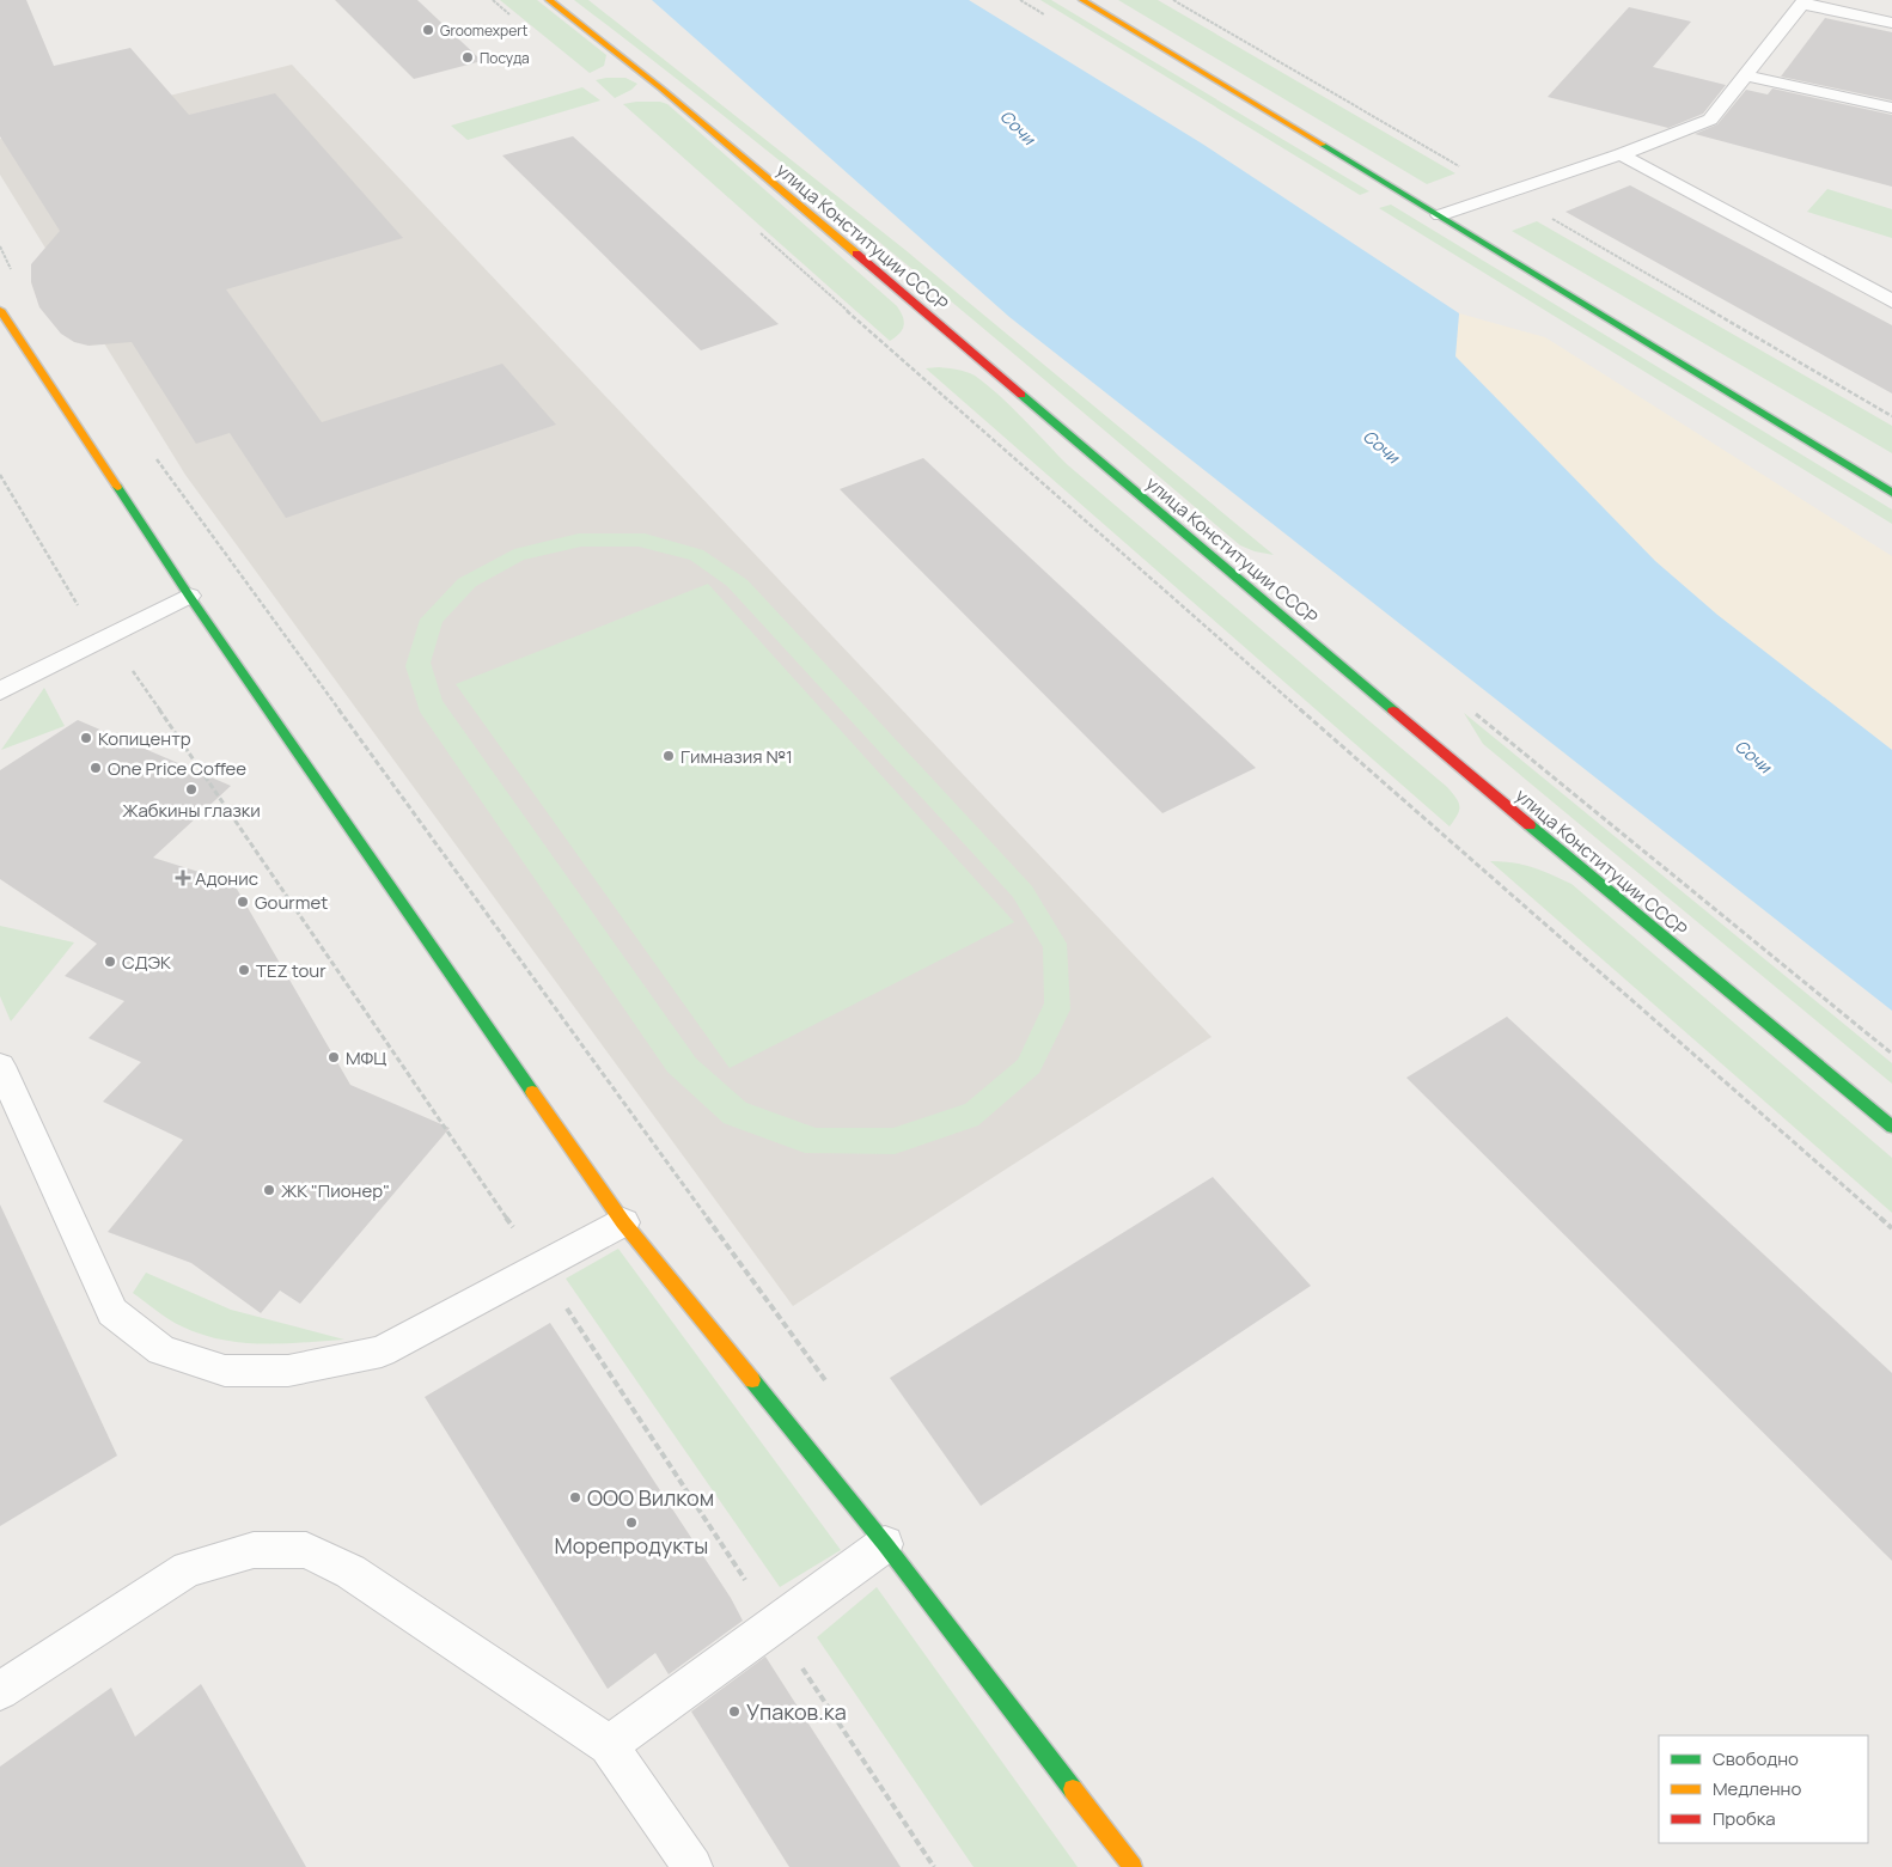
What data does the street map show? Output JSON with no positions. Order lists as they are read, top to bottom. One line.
{"streets":{"street":["улица Конституции СССР"]},"water":["Сочи"],"places":{"other":["Groomexpert","Посуда","Копицентр","Гимназия №1","One Price Coffee","Жабкины глазки","Gourmet","СДЭК","TEZ tour","МФЦ","ЖК \"Пионер\"","ООО Вилком","Морепродукты","Упаков.ка"],"health":["Адонис"]},"legend":["Свободно","Медленно","Пробка"]}
